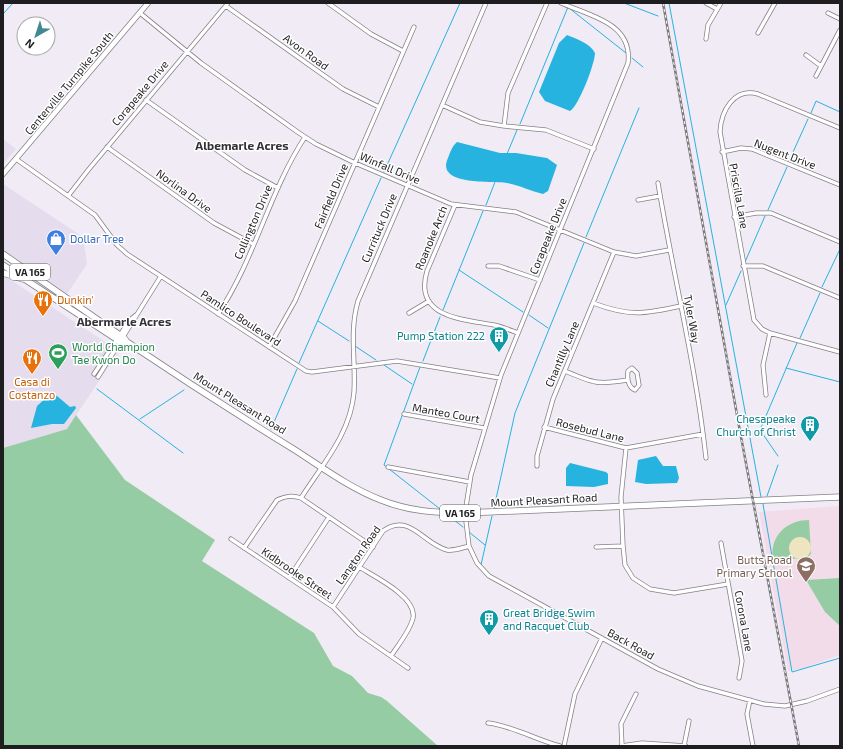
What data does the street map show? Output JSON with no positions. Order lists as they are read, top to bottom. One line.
{"streets":{"highway":["VA 165","Mount Pleasant Road"],"main road":["Centerville Turnpike South"],"street":["Avon Road","Corapeake Drive","Nugent Drive","Winfall Drive","Norlina Drive","Fairfield Drive","Priscilla Lane","Collington Drive","Currituck Drive","Roanoke Arch","Pamlico Boulevard","Tyler Way","Chantilly Lane","Manteo Court","Rosebud Lane","Langton Road","Kidbrooke Street","Corona Lane","Back Road"]},"crossings":[["Avon Road","Corapeake Drive"],["Avon Road","Fairfield Drive"],["Centerville Turnpike South","Winfall Drive"],["Centerville Turnpike South","Pamlico Boulevard"],["Corapeake Drive","Winfall Drive"],["Corapeake Drive","Norlina Drive"],["Corapeake Drive","Pamlico Boulevard"],["Corapeake Drive","Mount Pleasant Road"],["Corapeake Drive","Manteo Court"],["Corapeake Drive","Back Road"],["Nugent Drive","Priscilla Lane"],["Winfall Drive","Fairfield Drive"],["Winfall Drive","Collington Drive"],["Winfall Drive","Currituck Drive"],["Winfall Drive","Roanoke Arch"],["Winfall Drive","Tyler Way"],["Winfall Drive","Chantilly Lane"],["Norlina Drive","Collington Drive"],["Fairfield Drive","Pamlico Boulevard"],["Collington Drive","Pamlico Boulevard"],["Currituck Drive","Pamlico Boulevard"],["Currituck Drive","Mount Pleasant Road"],["Tyler Way","Rosebud Lane"],["Chantilly Lane","Rosebud Lane"],["Mount Pleasant Road","Back Road"],["Langton Road","Kidbrooke Street"],["Langton Road","Back Road"]],"districts":["Albemarle Acres","Abermarle Acres"],"places":{"shop":["Dollar Tree"],"restaurant":["Dunkin'","Casa di Costanzo"],"building":["Pump Station 222","Chesapeake Church of Christ","Great Bridge Swim and Racquet Club"],"sports":["World Champion Tae Kwon Do"],"school or university":["Butts Road Primary School"]},"north":"bottom left"}
